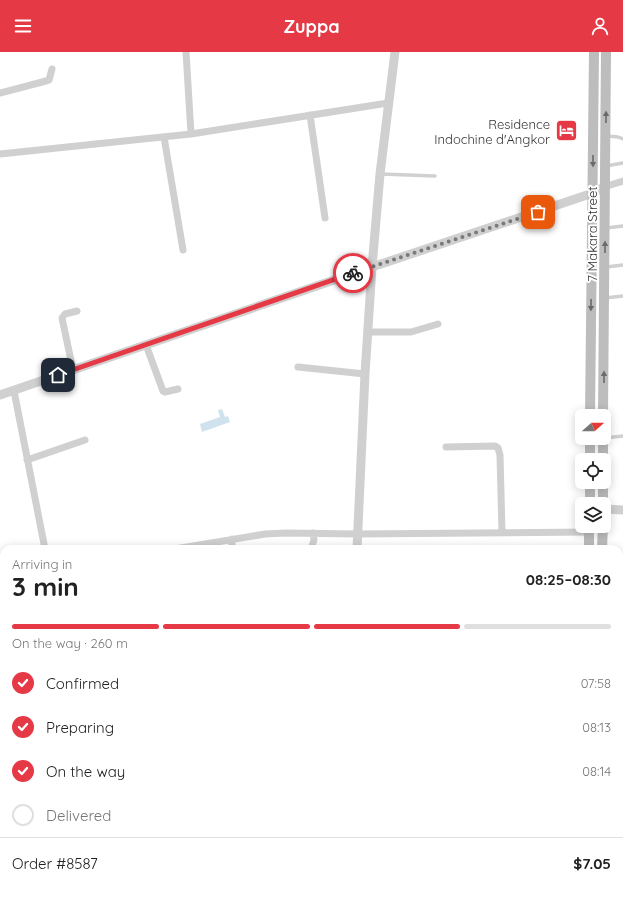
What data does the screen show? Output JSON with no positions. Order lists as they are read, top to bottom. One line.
{"streets":{"main road":["7 Makara Street"]},"places":{"hotel":["Residence Indochine d'Angkor"]},"north":"right","page":{"header":"Zuppa","heading":["3 min","Arriving in","08:25–08:30"],"panel":["Order #8587","$7.05"],"bar":"On the way · 260 m","list":[["Confirmed","07:58"],["Preparing","08:13"],["On the way","08:14"],"Delivered"]}}
